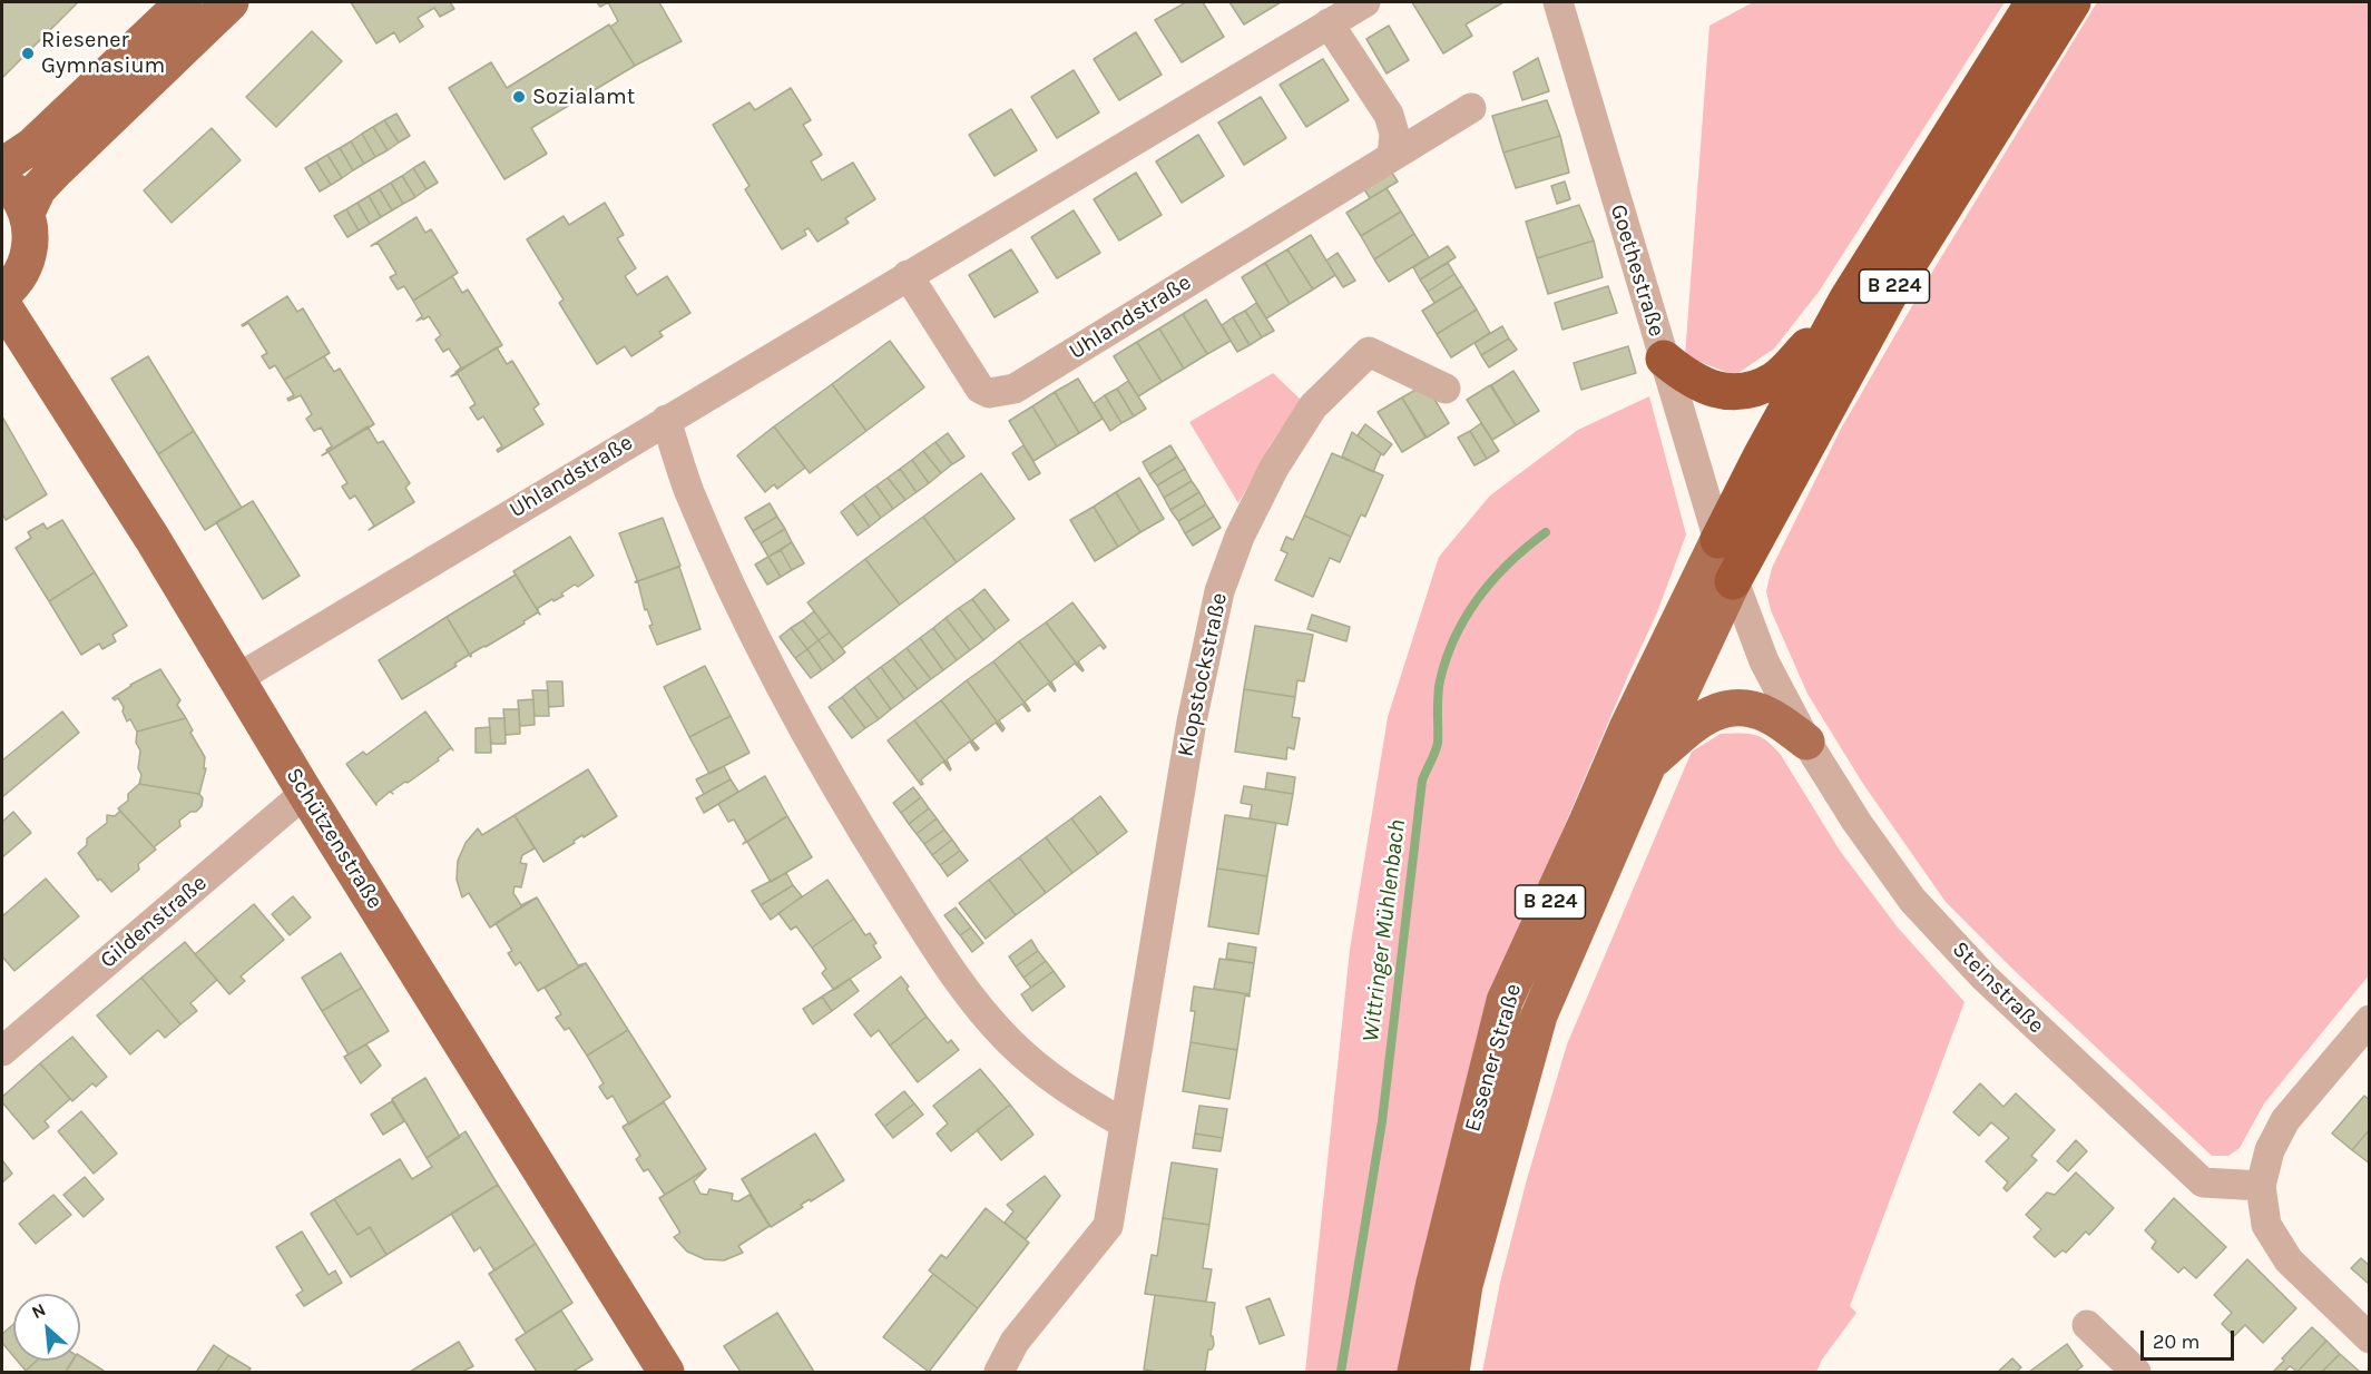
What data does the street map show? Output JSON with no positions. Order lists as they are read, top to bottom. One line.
{"streets":{"highway":["B 224"],"main road":["Schützenstraße","Essener Straße"],"street":["Goethestraße","Uhlandstraße","Klopstockstraße","Gildenstraße","Steinstraße"]},"crossings":[["Goethestraße","B 224"],["Goethestraße","Steinstraße"],["Goethestraße","Essener Straße"],["B 224","Steinstraße"],["B 224","Essener Straße"],["Uhlandstraße","Schützenstraße"],["Schützenstraße","Gildenstraße"],["Steinstraße","Essener Straße"]],"water":["Wittringer Mühlenbach"],"places":["Riesener Gymnasium","Sozialamt"],"scale_bar":"20 m","north":"top left"}
